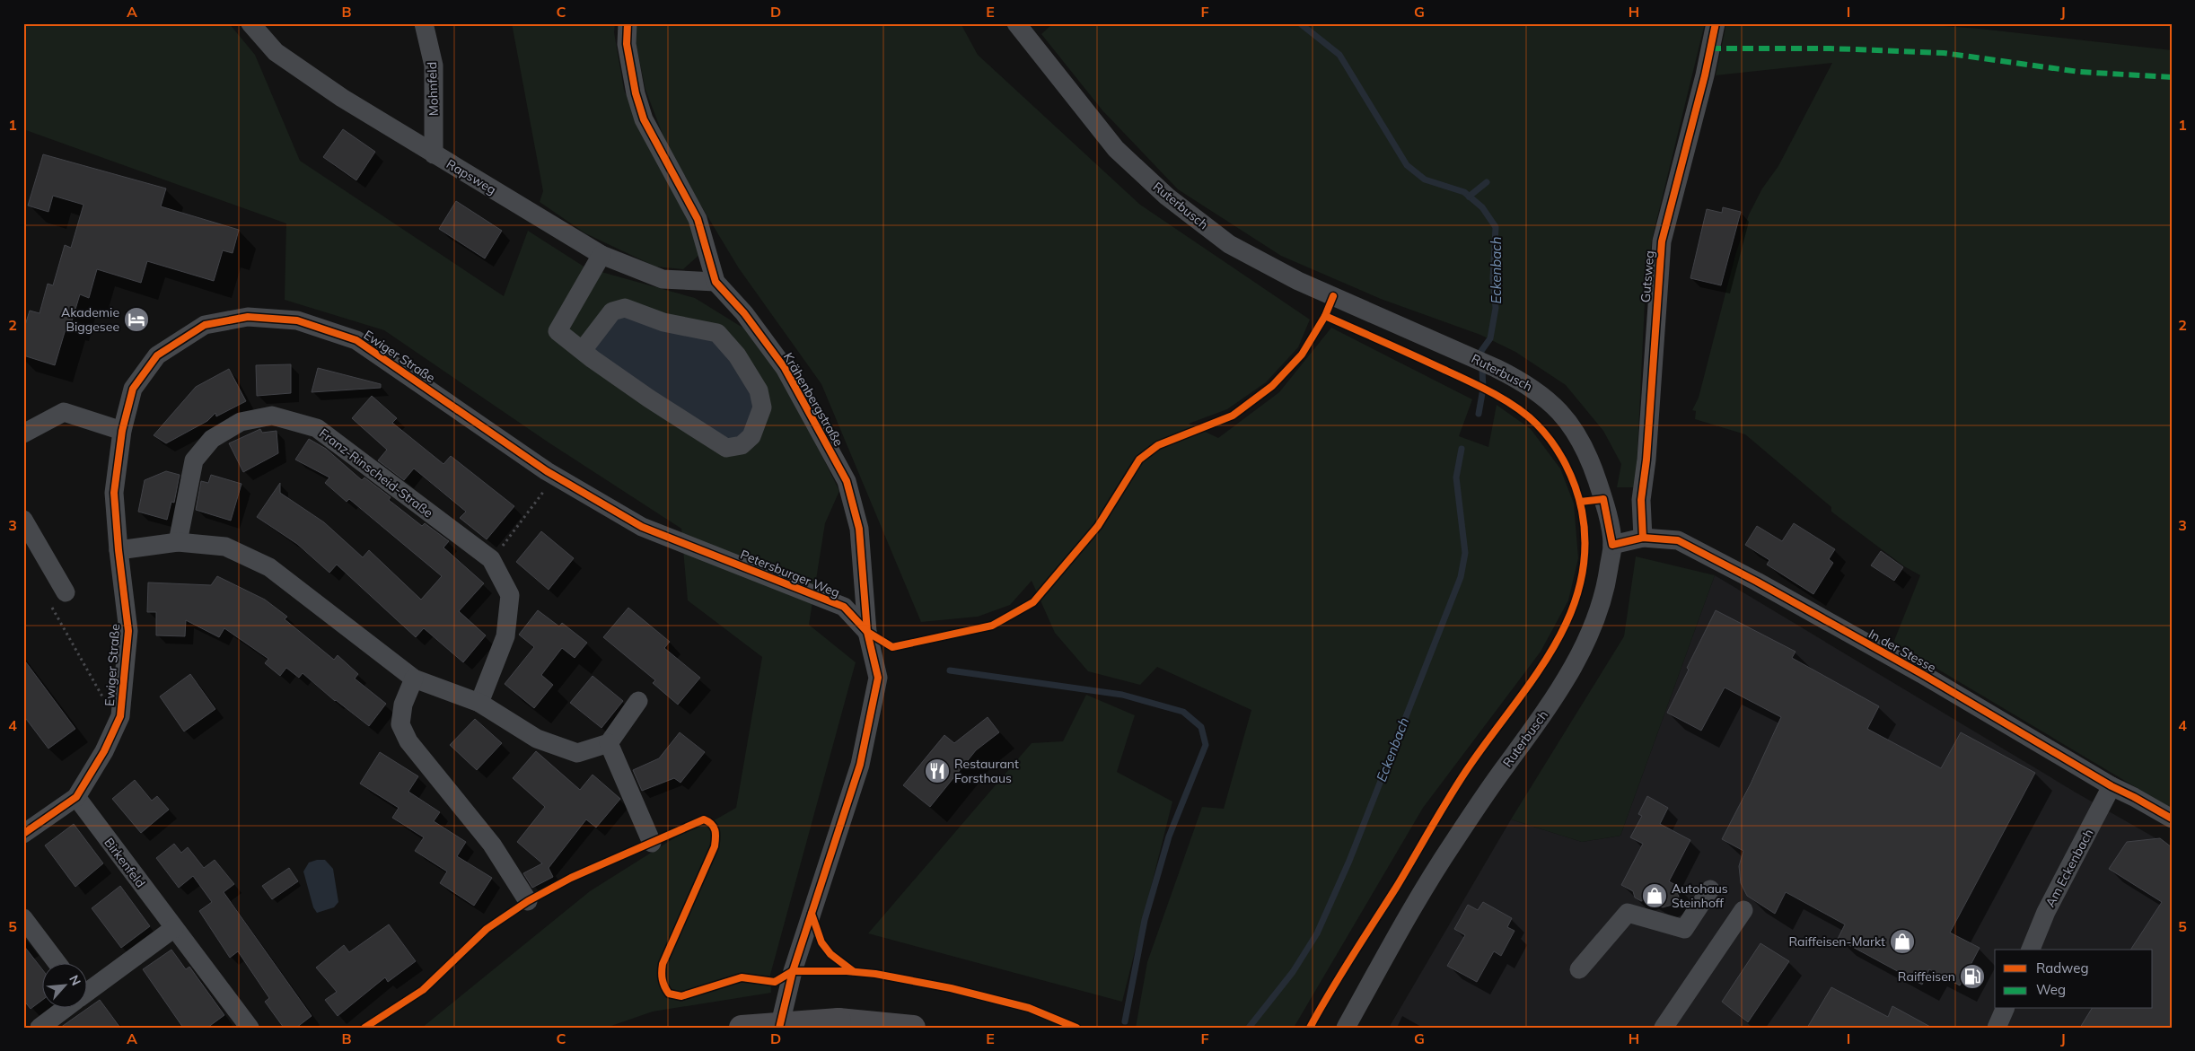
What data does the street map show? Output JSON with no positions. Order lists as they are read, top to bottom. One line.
{"streets":{"street":["Mohnfeld","Rapsweg","Ruterbusch","Gutsweg","Ewiger Straße","Krähenbergstraße","Franz-Rinscheid-Straße","Petersburger Weg","In der Stesse","Birkenfeld","Am Eckenbach"]},"crossings":[["Mohnfeld","Rapsweg"],["Rapsweg","Krähenbergstraße"],["Ruterbusch","In der Stesse"],["Gutsweg","In der Stesse"],["Ewiger Straße","Petersburger Weg"],["Ewiger Straße","Birkenfeld"],["Krähenbergstraße","Petersburger Weg"],["In der Stesse","Am Eckenbach"]],"water":["Eckenbach"],"places":{"hotel":["Akademie Biggesee"],"restaurant":["Restaurant Forsthaus"],"shop":["Autohaus Steinhoff","Raiffeisen-Markt"],"fuel station":["Raiffeisen"]},"legend":["Radweg","Weg"],"north":"top right","grid":{"columns":["A","B","C","D","E","F","G","H","I","J"],"rows":["1","2","3","4","5"]}}
